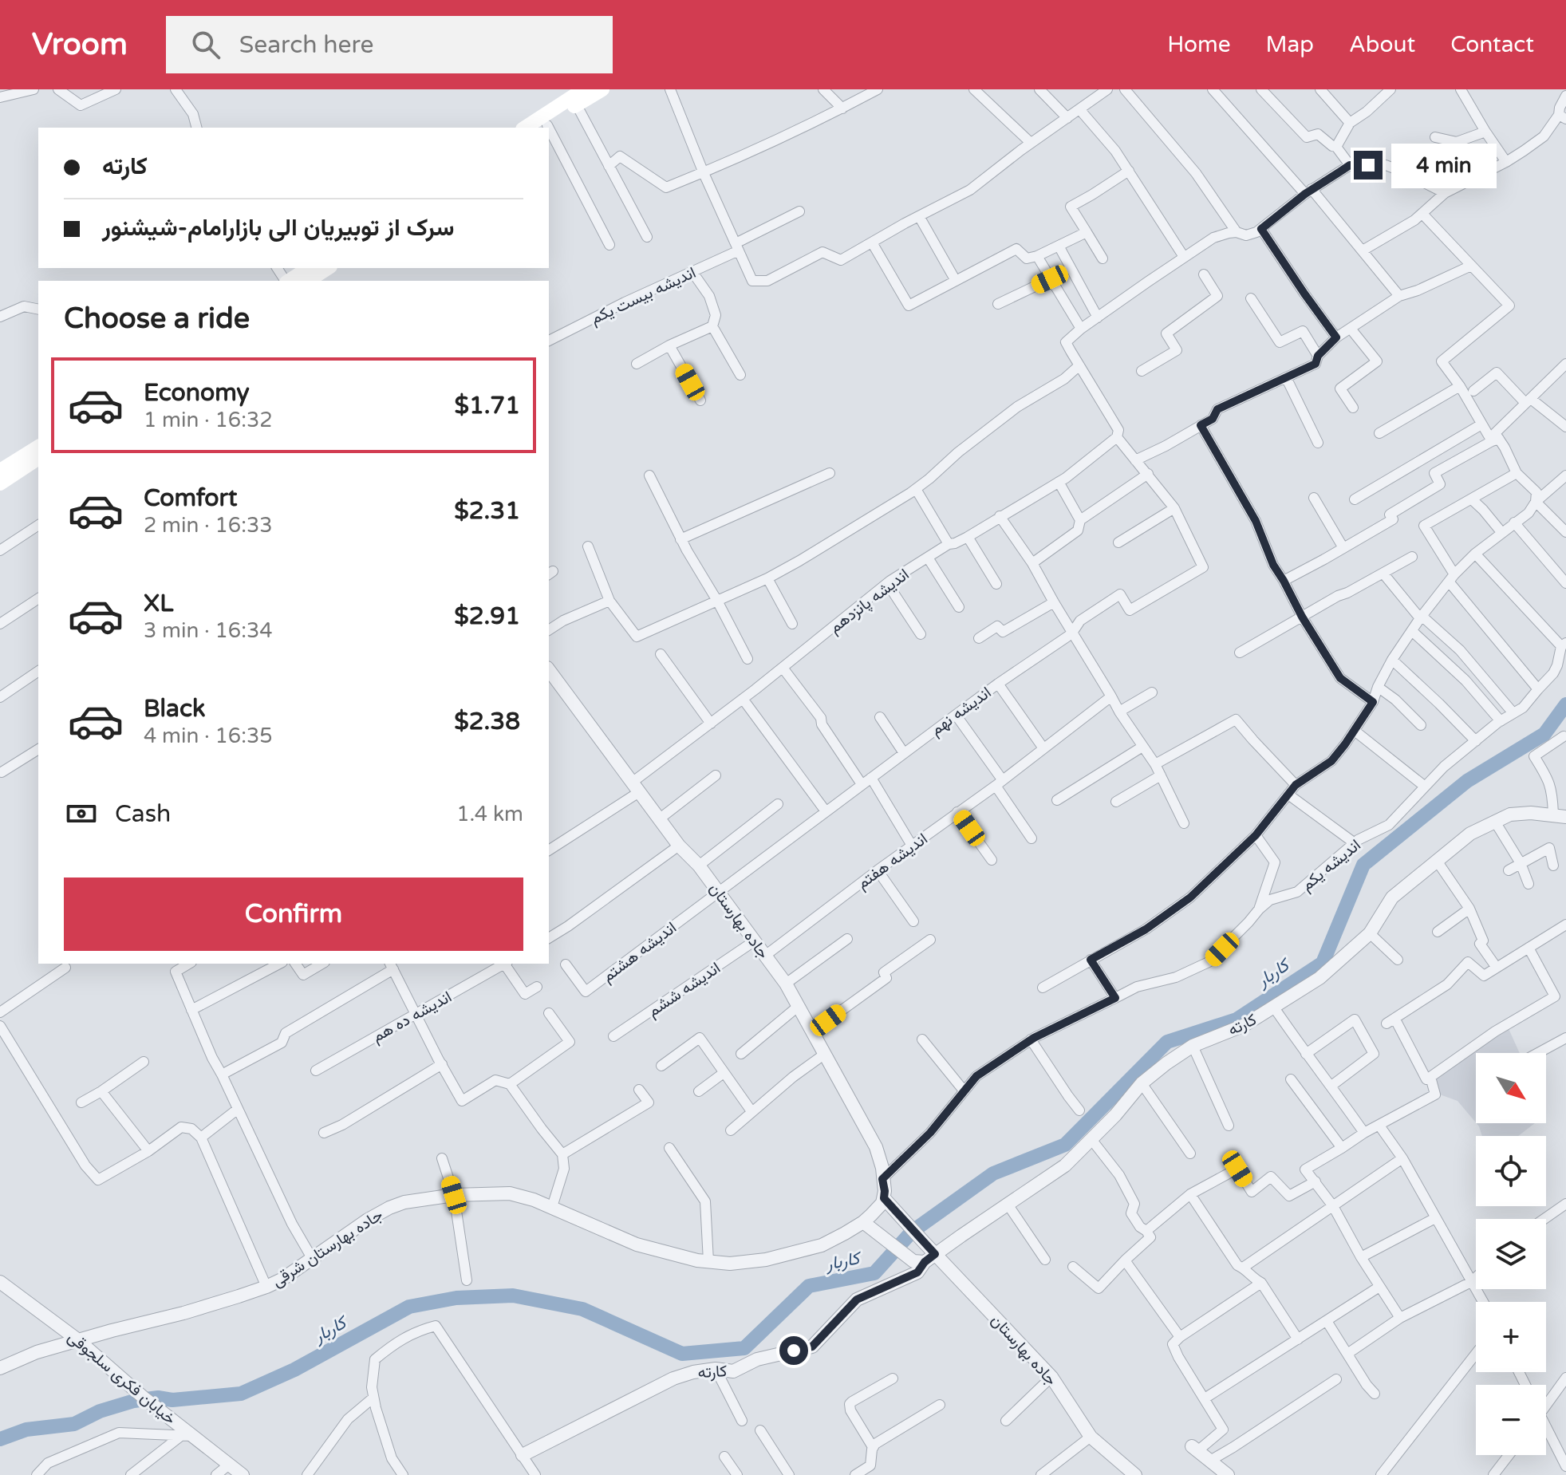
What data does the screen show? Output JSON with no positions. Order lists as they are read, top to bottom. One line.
{"streets":{"street":["اندیشه بیست یکم","اندیشه پانزدهم","اندیشه نهم","اندیشه هفتم","اندیشه یکم","جاده بهارستان","اندیشه هشتم","اندیشه ششم","اندیشه ده هم","کارته","جاده بهارستان شرقی","خیابان فکری سلجوقی"]},"crossings":[["اندیشه پانزدهم","جاده بهارستان"],["اندیشه نهم","جاده بهارستان"],["اندیشه نهم","اندیشه هشتم"],["اندیشه هفتم","جاده بهارستان"],["اندیشه یکم","جاده بهارستان"],["جاده بهارستان","اندیشه هشتم"],["جاده بهارستان","اندیشه ششم"],["جاده بهارستان","کارته"],["جاده بهارستان شرقی","خیابان فکری سلجوقی"]],"water":["کاربار"],"north":"bottom right","page":{"header":"Vroom","search":"Search here","nav":["Home","Map","About","Contact"],"banner":["کارته","سرک از توبیریان الی بازارامام-شیشنور"],"bubble":"4 min","heading":"Choose a ride","list":[{"name":"Economy","note":"1 min · 16:32","value":"$1.71"},{"name":"Comfort","note":"2 min · 16:33","value":"$2.31"},{"name":"XL","note":"3 min · 16:34","value":"$2.91"},{"name":"Black","note":"4 min · 16:35","value":"$2.38"}],"pay":["Cash","1.4 km"],"buttons":"Confirm","map_buttons":["+","−"]}}
